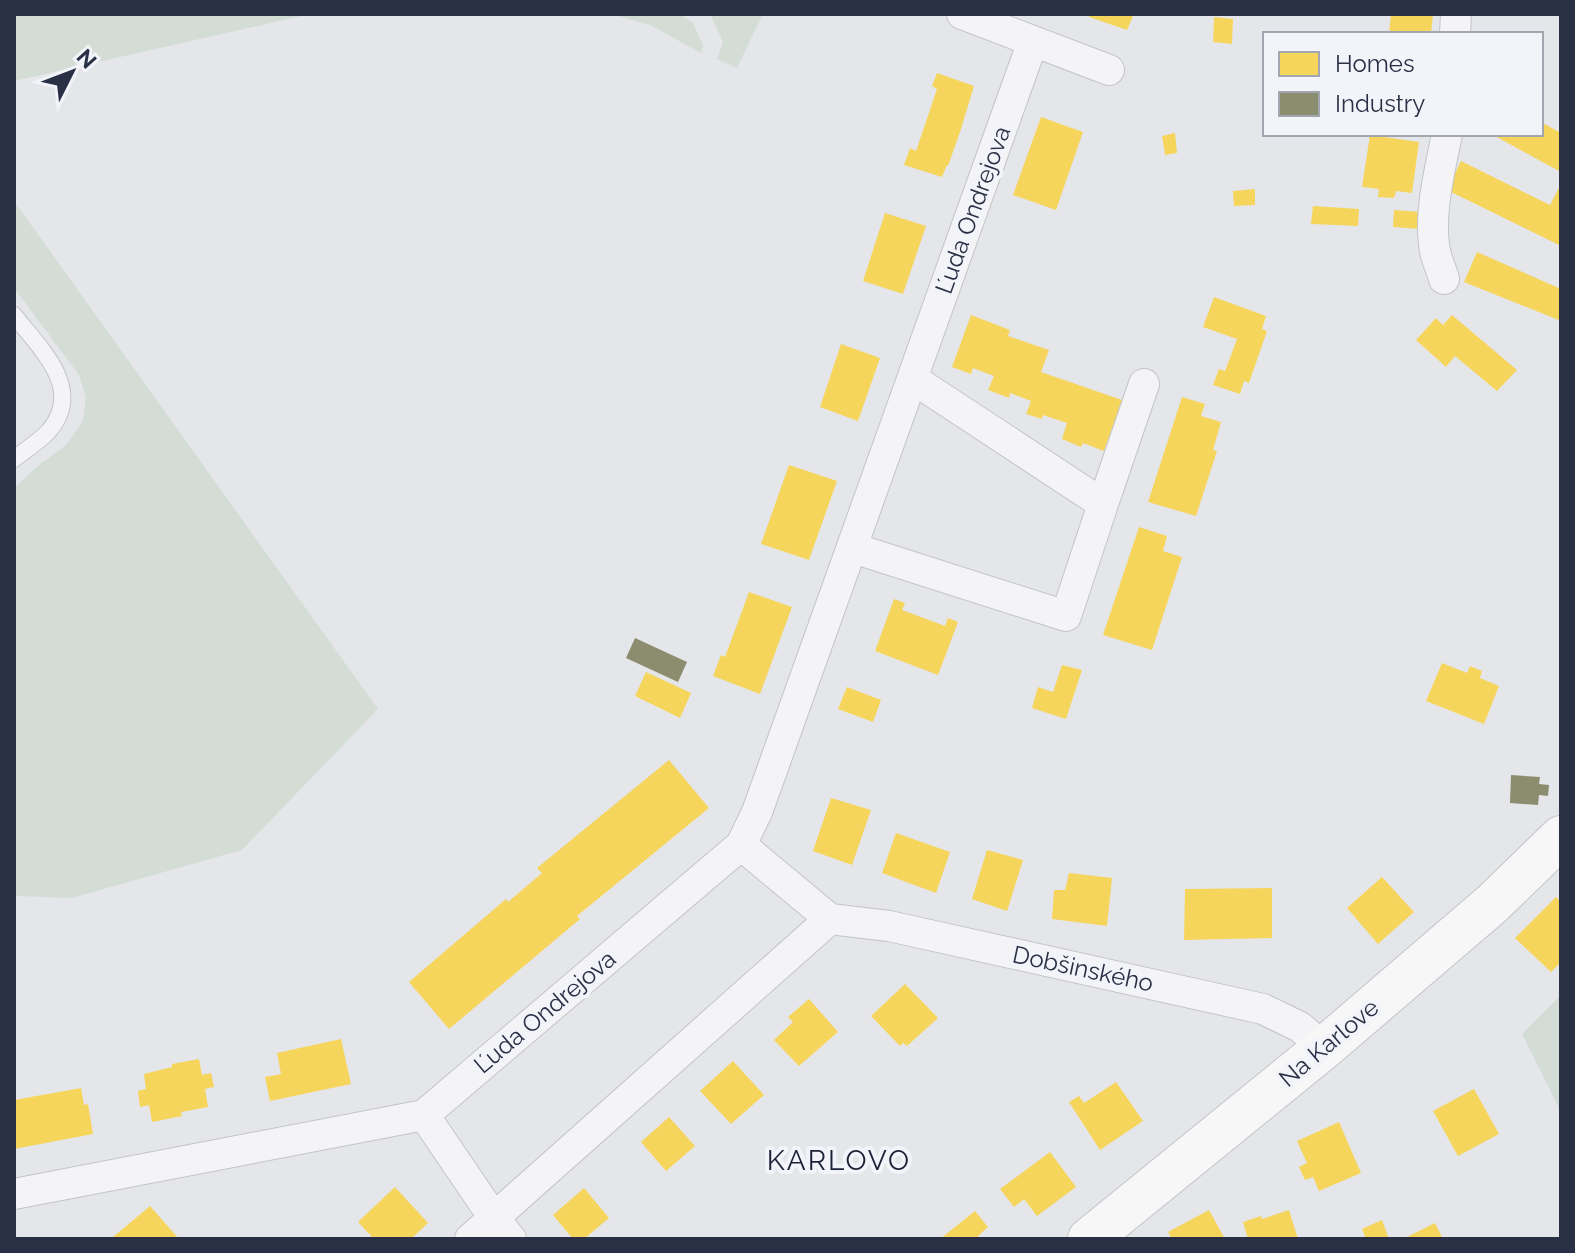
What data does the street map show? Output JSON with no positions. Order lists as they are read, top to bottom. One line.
{"streets":{"street":["Ľuda Ondrejova","Dobšinského","Na Karlove"]},"crossings":[["Dobšinského","Na Karlove"]],"districts":["KARLOVO"],"legend":["Homes","Industry"],"north":"top right"}
